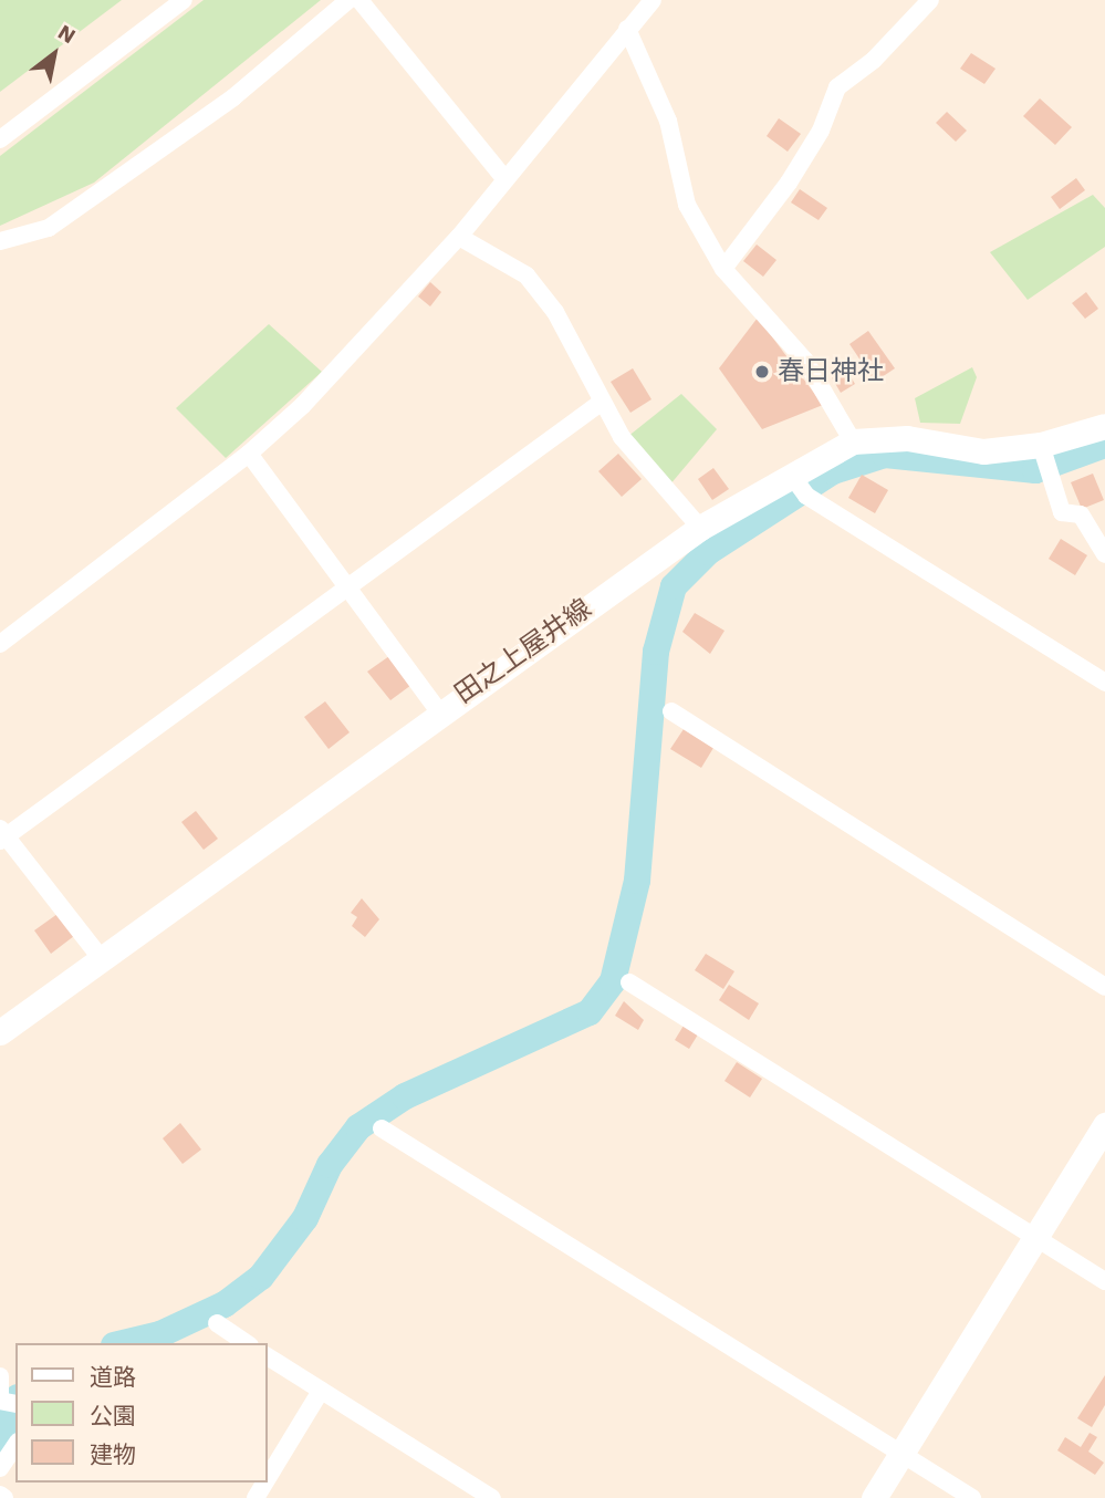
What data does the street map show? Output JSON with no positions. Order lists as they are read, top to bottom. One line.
{"streets":{"main road":["田之上屋井線"]},"places":["春日神社"],"legend":["道路","公園","建物"],"north":"top right"}
